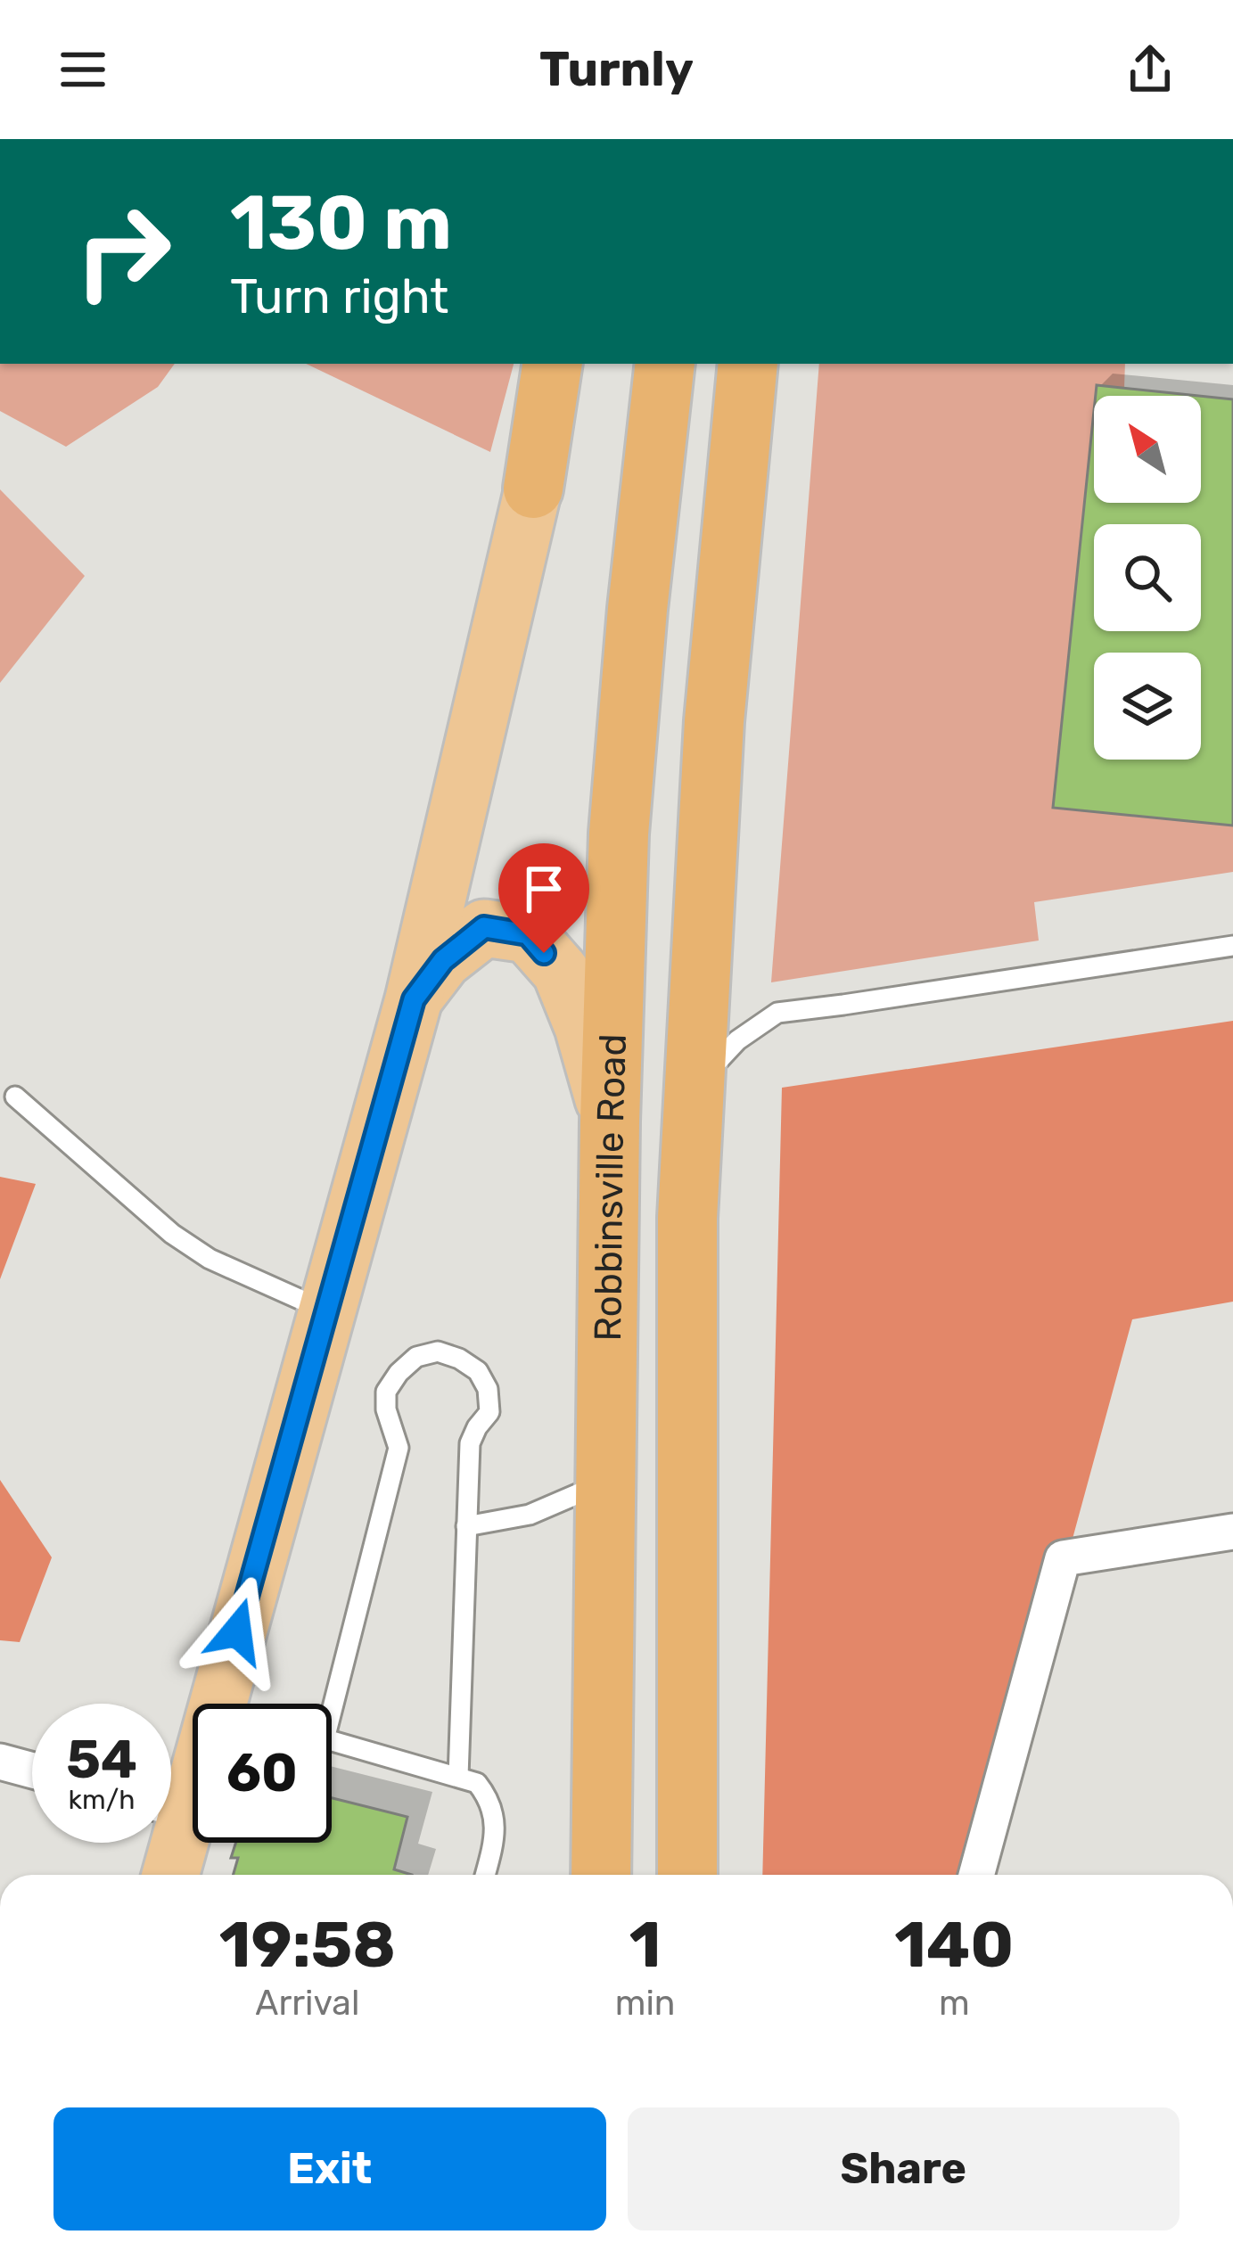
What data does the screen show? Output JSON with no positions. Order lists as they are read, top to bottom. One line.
{"streets":{"highway":["Robbinsville Road"]},"north":"top left","page":{"header":"Turnly","turn":["130 m","Turn right"],"speed":"54 km/h","limit":"60","eta":["19:58","Arrival","1","min","140","m"],"buttons":["Exit","Share"]}}
